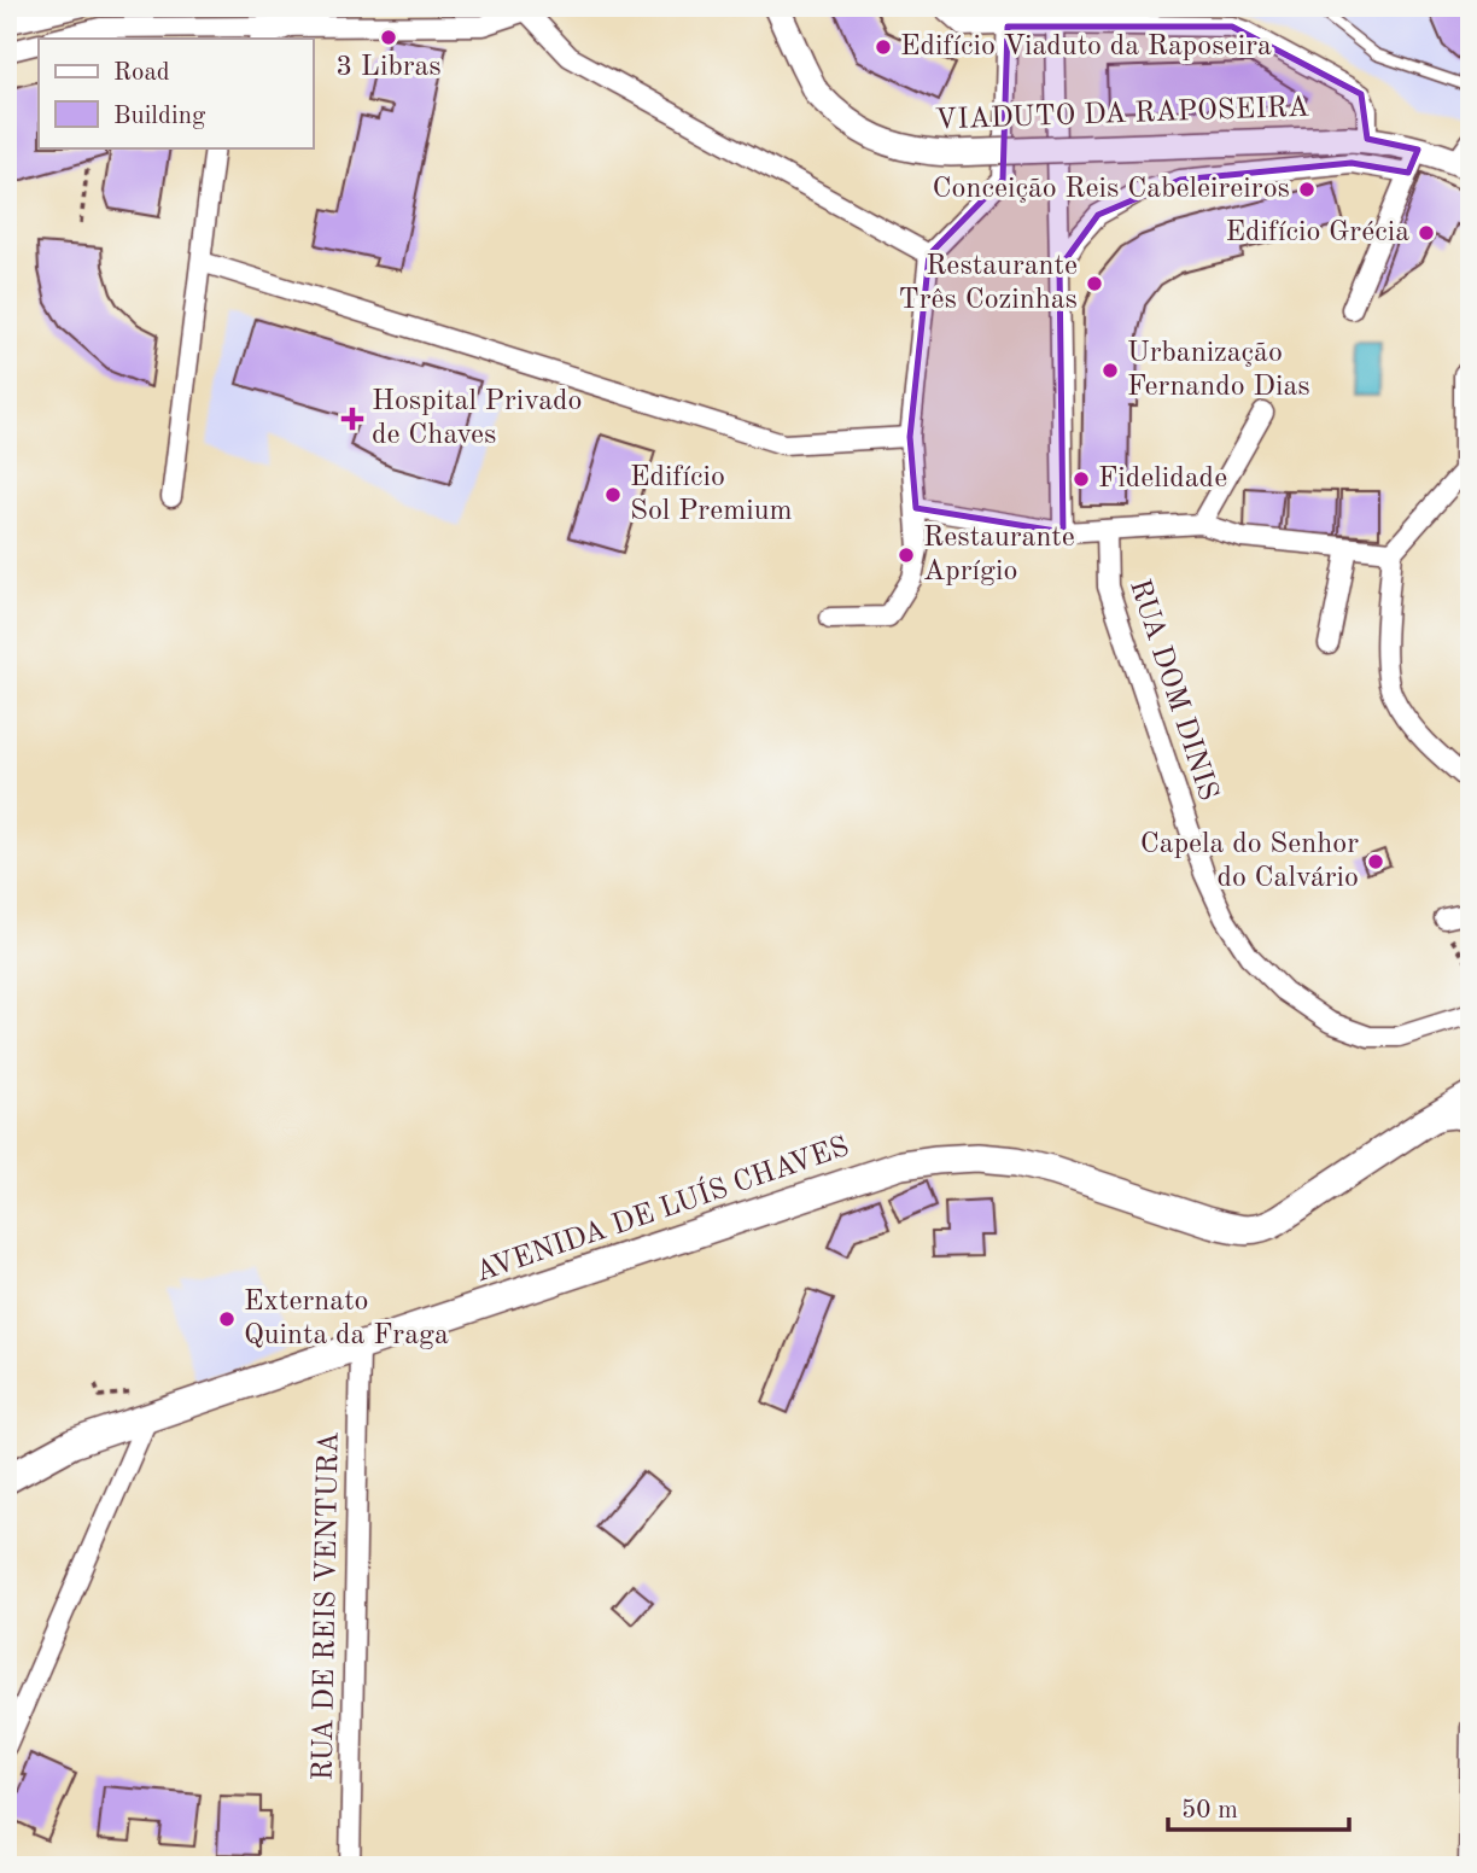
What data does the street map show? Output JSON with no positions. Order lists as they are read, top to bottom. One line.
{"streets":{"main road":["AVENIDA DE LUÍS CHAVES"],"street":["VIADUTO DA RAPOSEIRA","RUA DOM DINIS","RUA DE REIS VENTURA"]},"crossings":[["AVENIDA DE LUÍS CHAVES","RUA DE REIS VENTURA"]],"places":{"other":["3 Libras","Edifício Viaduto da Raposeira","Conceição Reis Cabeleireiros","Edifício Grécia","Restaurante Três Cozinhas","Urbanização Fernando Dias","Fidelidade","Edifício Sol Premium","Restaurante Aprígio","Capela do Senhor do Calvário","Externato Quinta da Fraga"],"health":["Hospital Privado de Chaves"]},"legend":["Road","Building"],"scale_bar":"50 m"}
